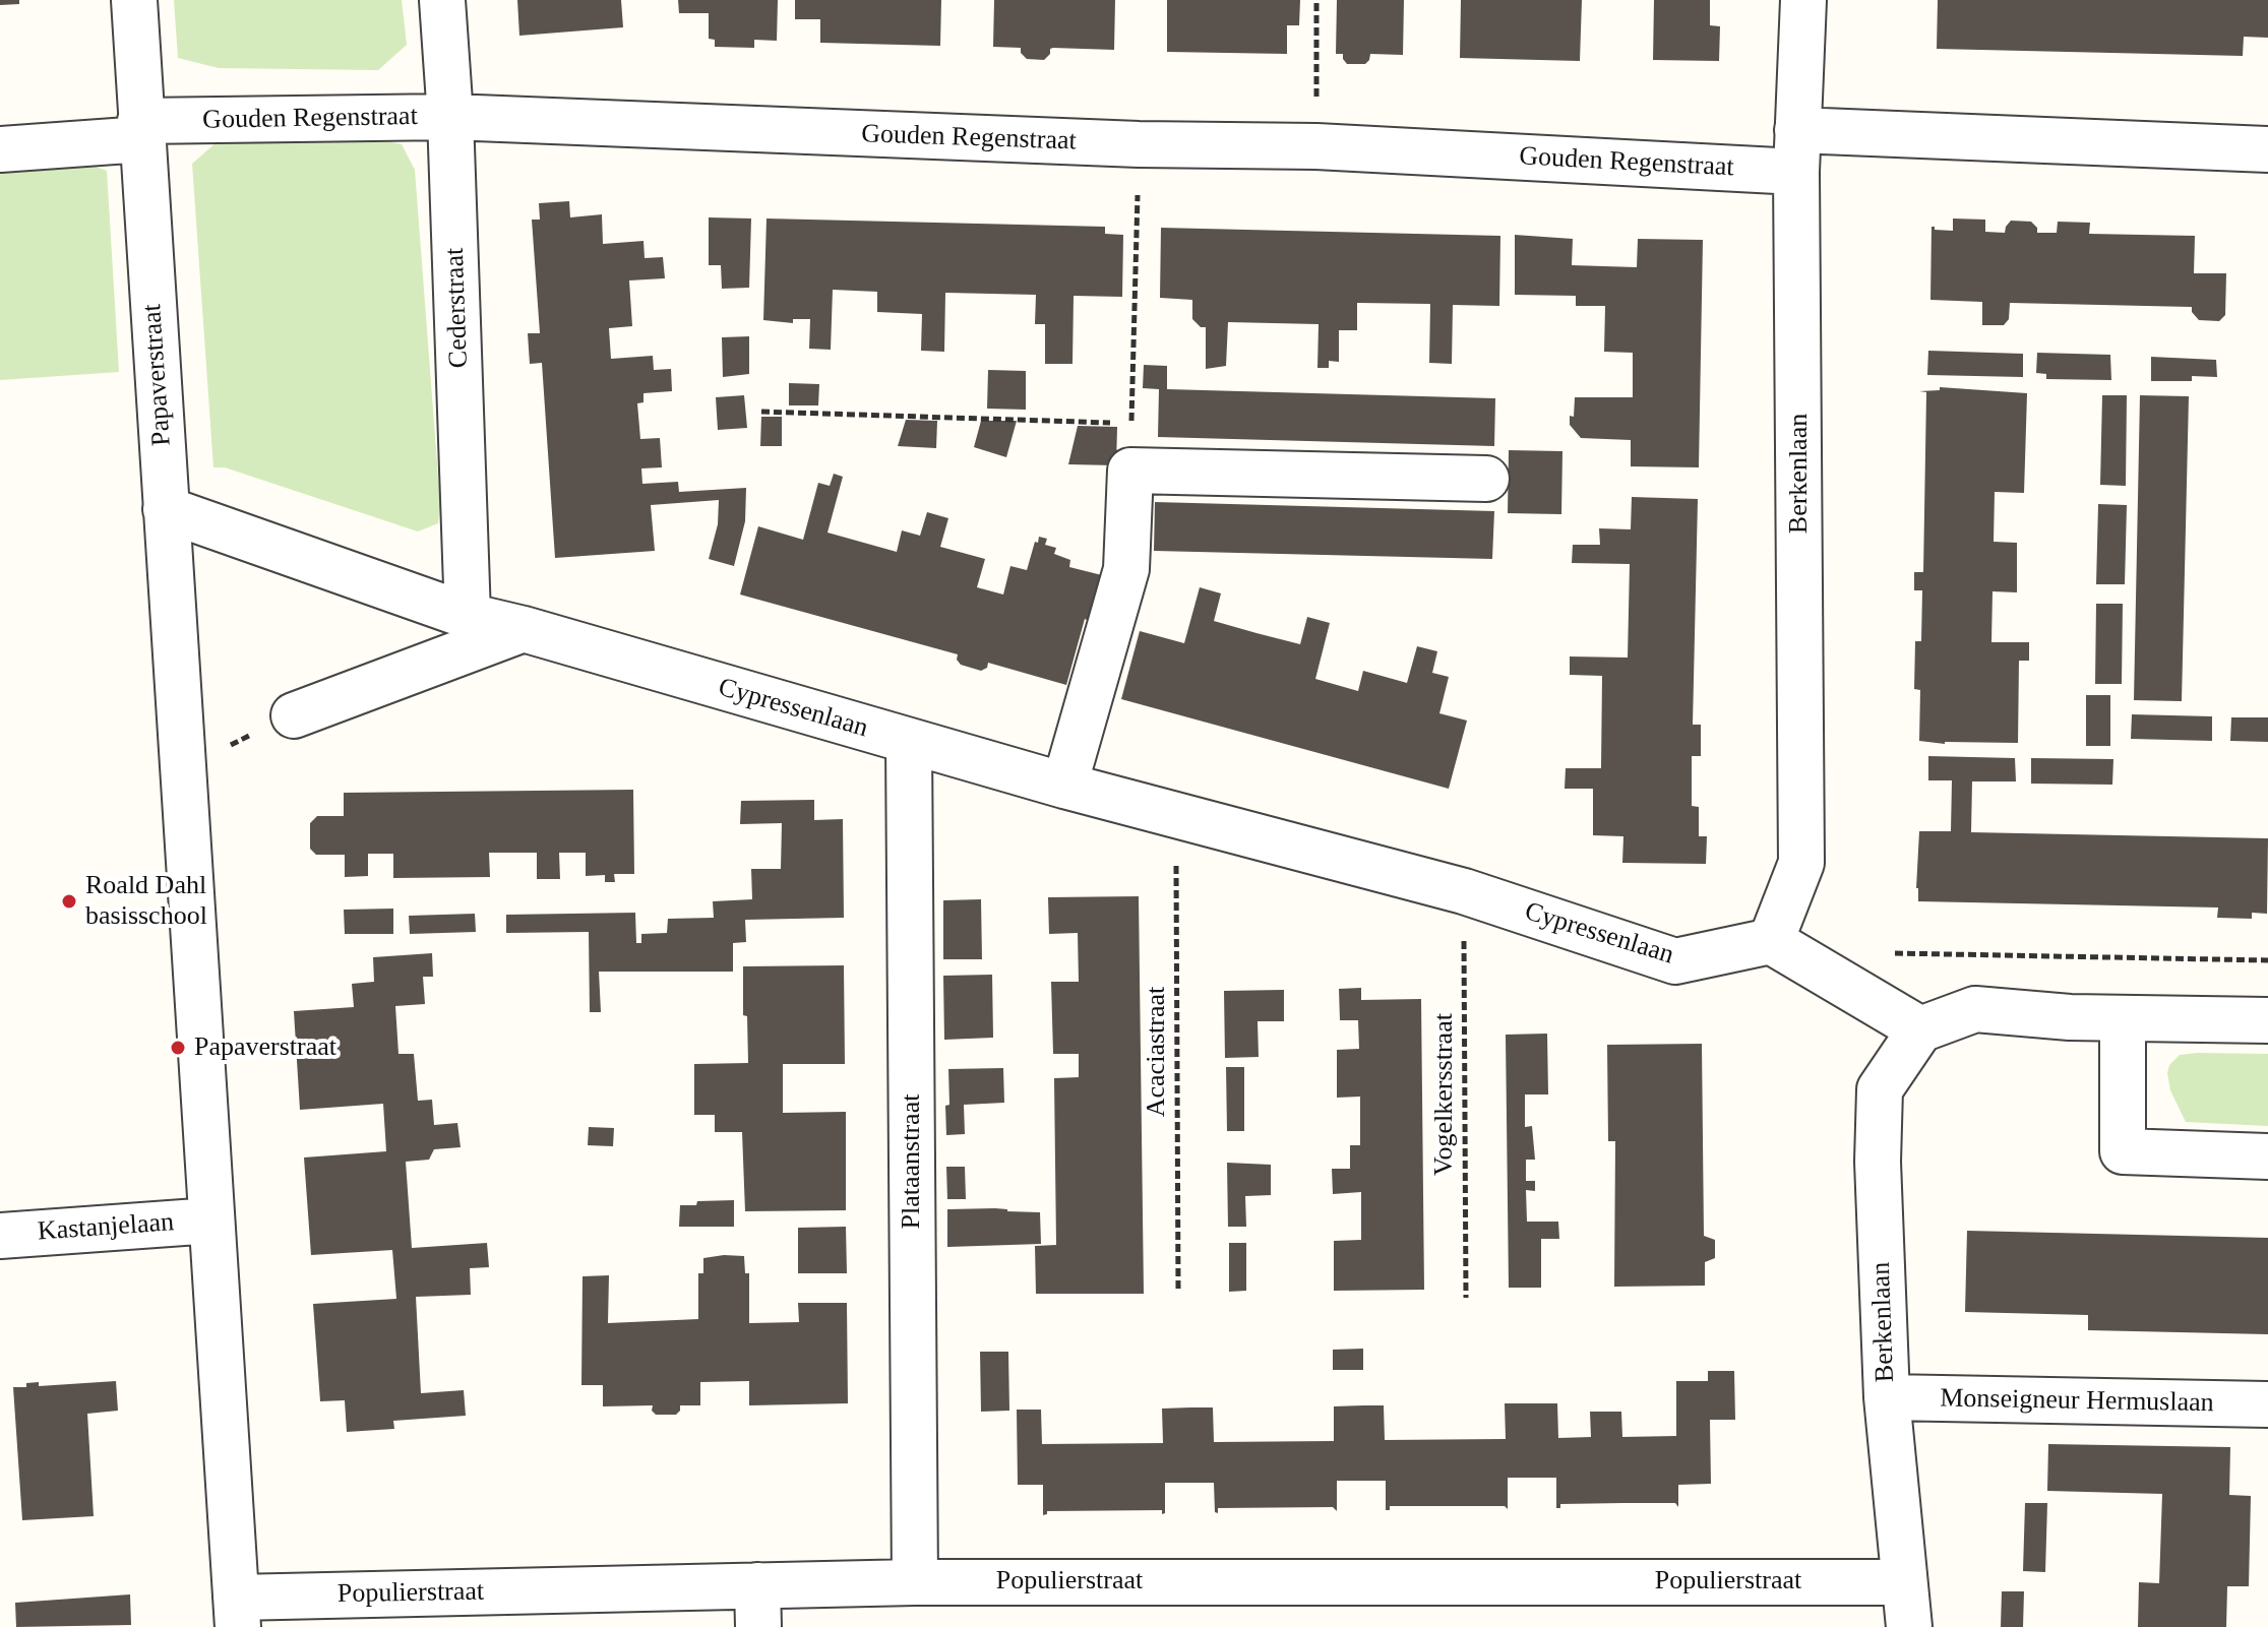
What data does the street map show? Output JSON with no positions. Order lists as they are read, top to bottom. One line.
{"streets":{"street":["Gouden Regenstraat","Cederstraat","Papaverstraat","Berkenlaan","Cypressenlaan","Plataanstraat","Kastanjelaan","Monseigneur Hermuslaan","Populierstraat"],"path":["Acaciastraat","Vogelkersstraat"]},"crossings":[["Gouden Regenstraat","Cederstraat"],["Gouden Regenstraat","Papaverstraat"],["Gouden Regenstraat","Berkenlaan"],["Cederstraat","Cypressenlaan"],["Papaverstraat","Cypressenlaan"],["Papaverstraat","Kastanjelaan"],["Papaverstraat","Populierstraat"],["Berkenlaan","Cypressenlaan"],["Berkenlaan","Monseigneur Hermuslaan"],["Berkenlaan","Populierstraat"],["Cypressenlaan","Acaciastraat"],["Cypressenlaan","Vogelkersstraat"],["Cypressenlaan","Plataanstraat"],["Plataanstraat","Populierstraat"]],"places":["Roald Dahl basisschool","Papaverstraat"]}
